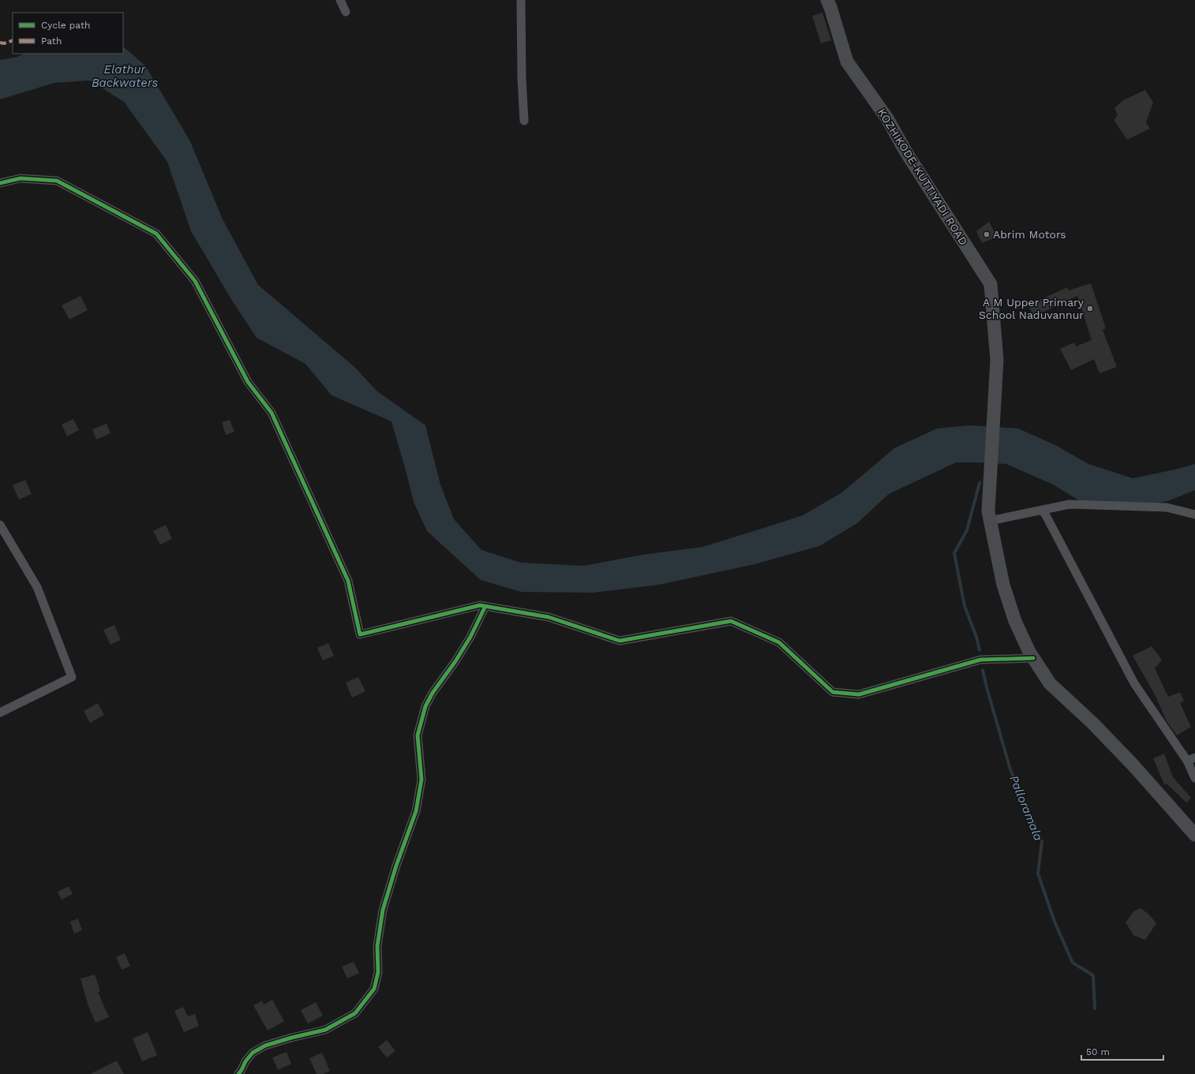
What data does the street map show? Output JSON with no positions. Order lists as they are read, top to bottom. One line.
{"streets":{"main road":["KOZHIKODE-KUTTIYADI ROAD"]},"water":["Elathur Backwaters","Palloramala"],"places":["Abrim Motors","A M Upper Primary School Naduvannur"],"legend":["Cycle path","Path"],"scale_bar":"50 m"}
